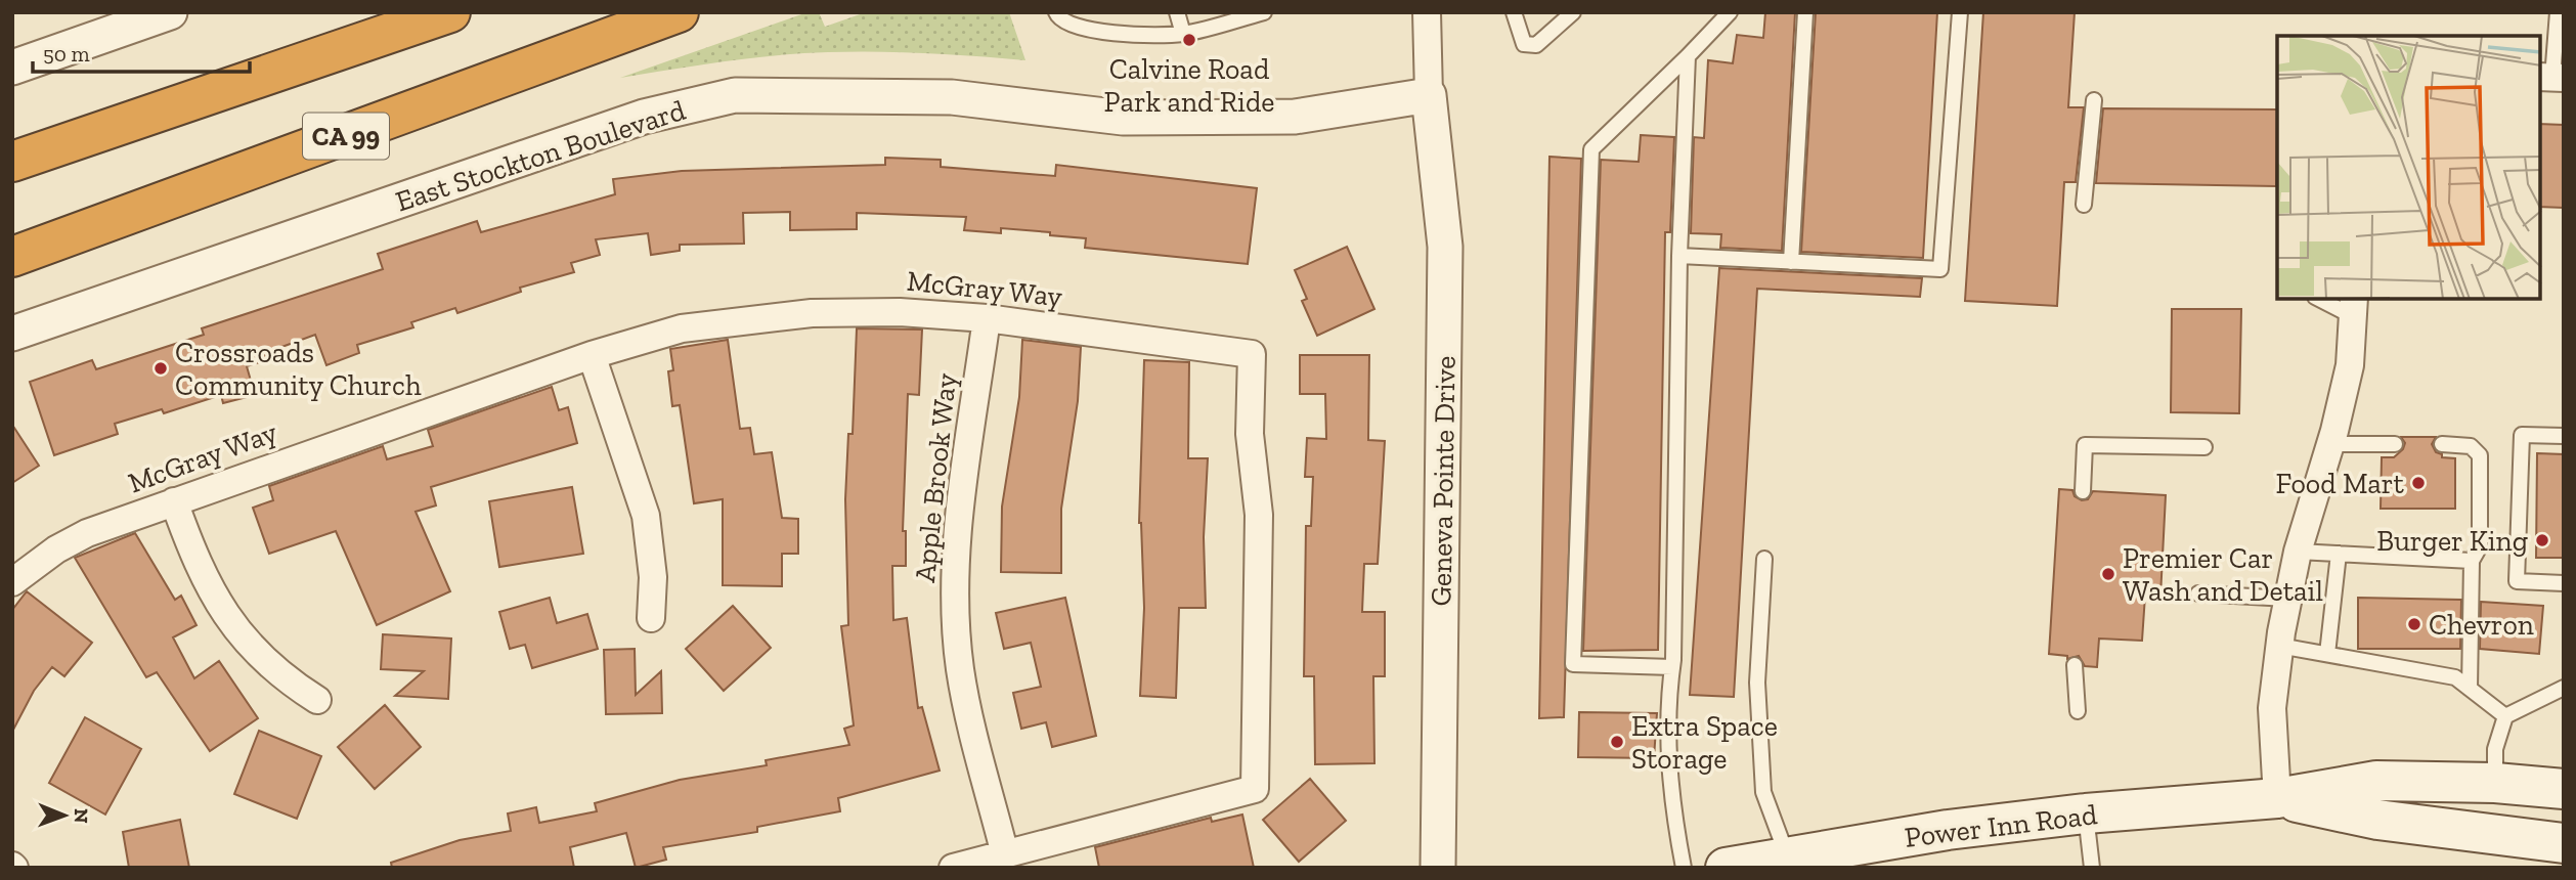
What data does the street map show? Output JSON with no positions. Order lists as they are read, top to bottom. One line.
{"streets":{"highway":["CA 99"],"main road":["Power Inn Road"],"street":["East Stockton Boulevard","McGray Way","Apple Brook Way","Geneva Pointe Drive"]},"crossings":[["East Stockton Boulevard","Geneva Pointe Drive"],["McGray Way","Apple Brook Way"]],"places":["Calvine Road Park and Ride","Crossroads Community Church","Food Mart","Burger King","Premier Car Wash and Detail","Chevron","Extra Space Storage"],"scale_bar":"50 m","north":"right"}
